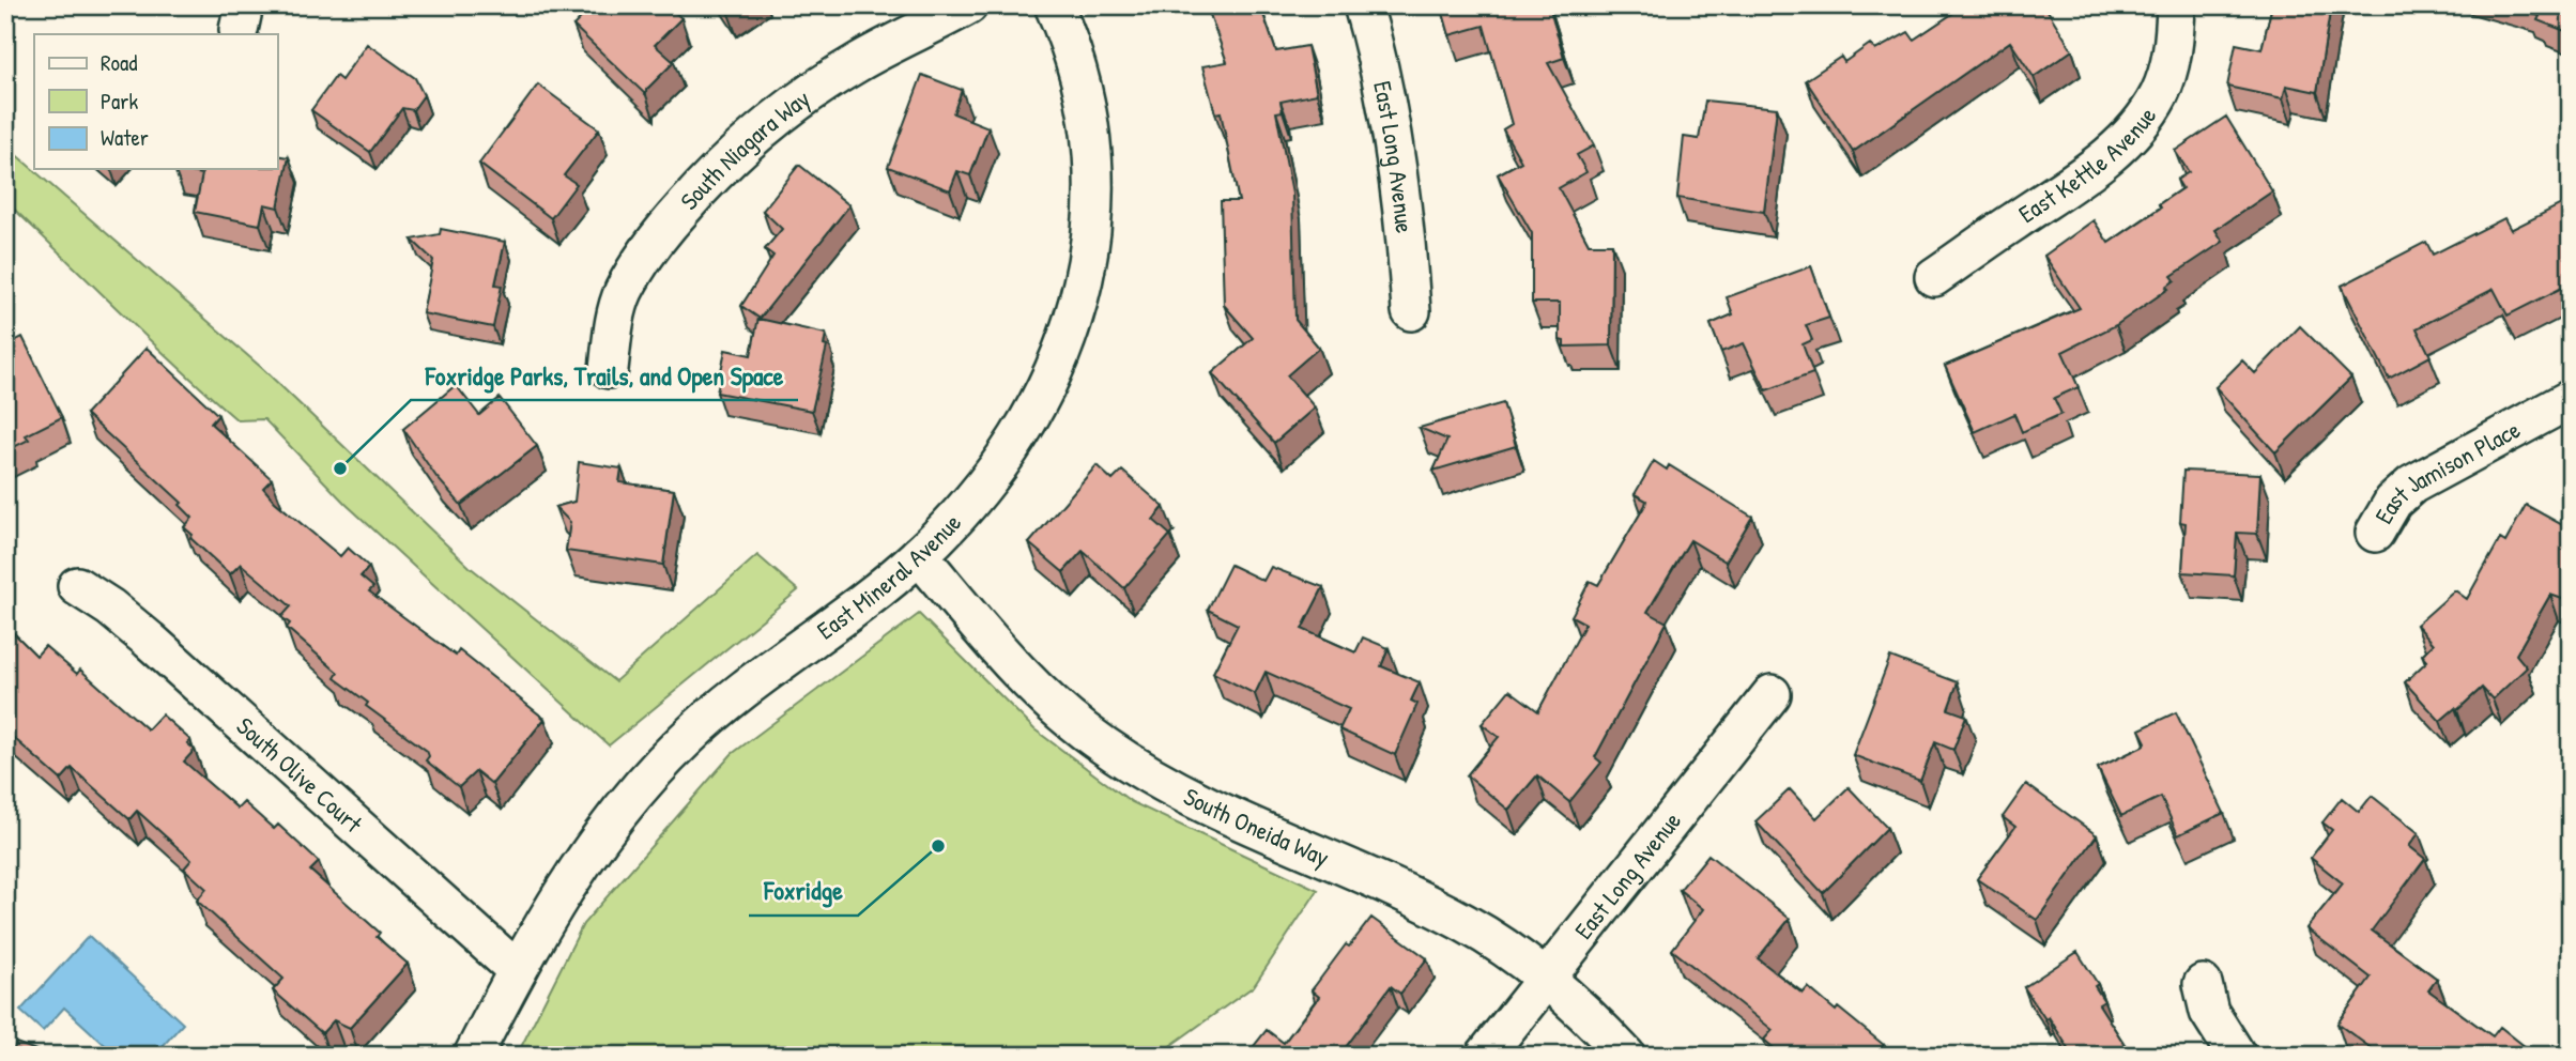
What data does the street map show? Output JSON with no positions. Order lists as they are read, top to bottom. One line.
{"streets":{"street":["South Niagara Way","East Long Avenue","East Kettle Avenue","East Jamison Place","East Mineral Avenue","South Olive Court","South Oneida Way"]},"crossings":[["East Long Avenue","South Oneida Way"],["East Mineral Avenue","South Olive Court"],["East Mineral Avenue","South Oneida Way"]],"places":["Foxridge Parks, Trails, and Open Space","Foxridge"],"legend":["Road","Park","Water"]}
